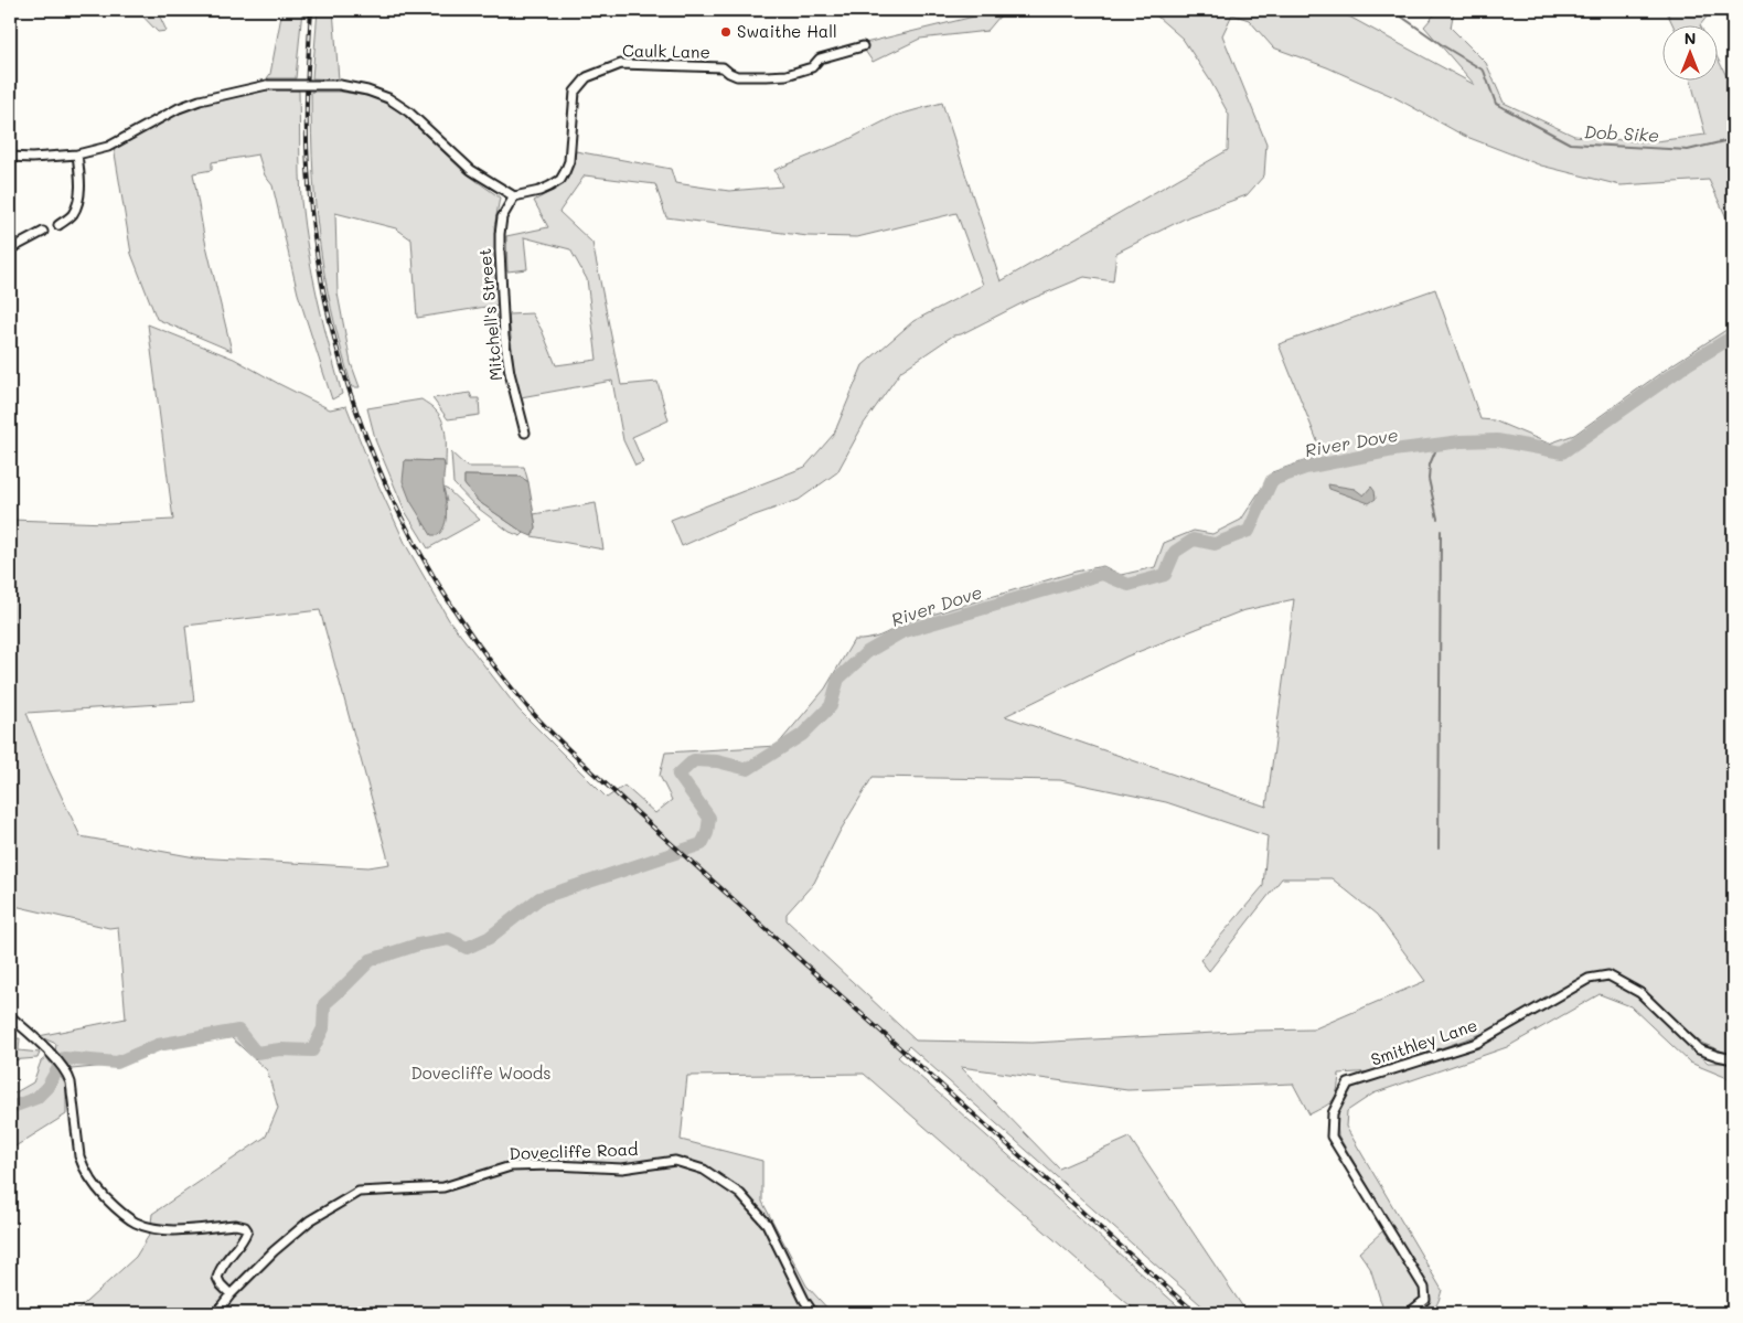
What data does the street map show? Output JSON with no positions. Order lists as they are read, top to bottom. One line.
{"streets":{"street":["Caulk Lane","Mitchell's Street","Smithley Lane","Dovecliffe Road"]},"crossings":[["Caulk Lane","Mitchell's Street"]],"water":["Dob Sike","River Dove"],"parks":["Dovecliffe Woods"],"places":["Swaithe Hall"],"north":"top"}
